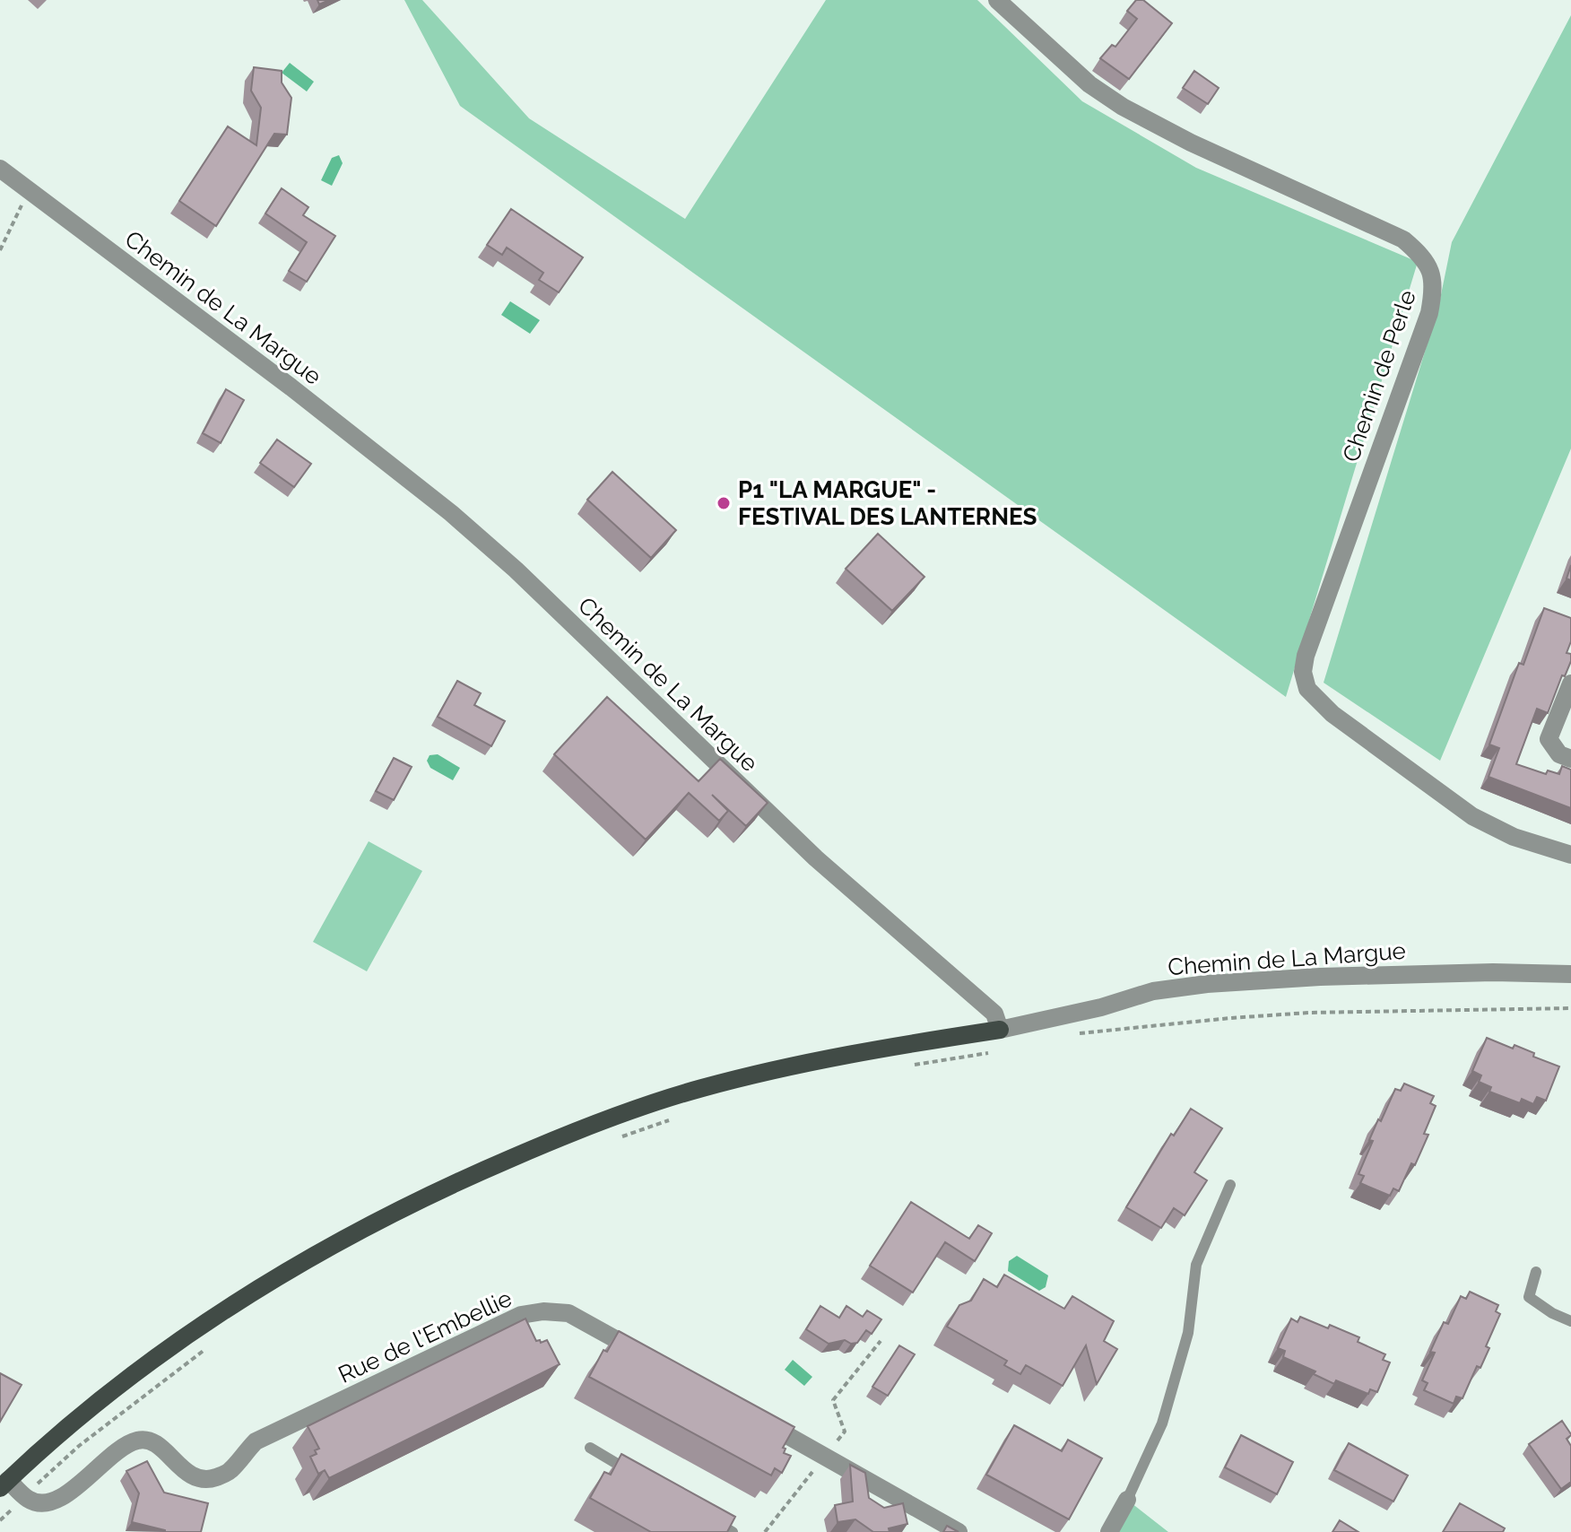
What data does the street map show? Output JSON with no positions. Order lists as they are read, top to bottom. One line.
{"streets":{"street":["Chemin de La Margue","Chemin de Perle","Rue de l'Embellie"]},"places":["P1 \"LA MARGUE\" - FESTIVAL DES LANTERNES"]}
